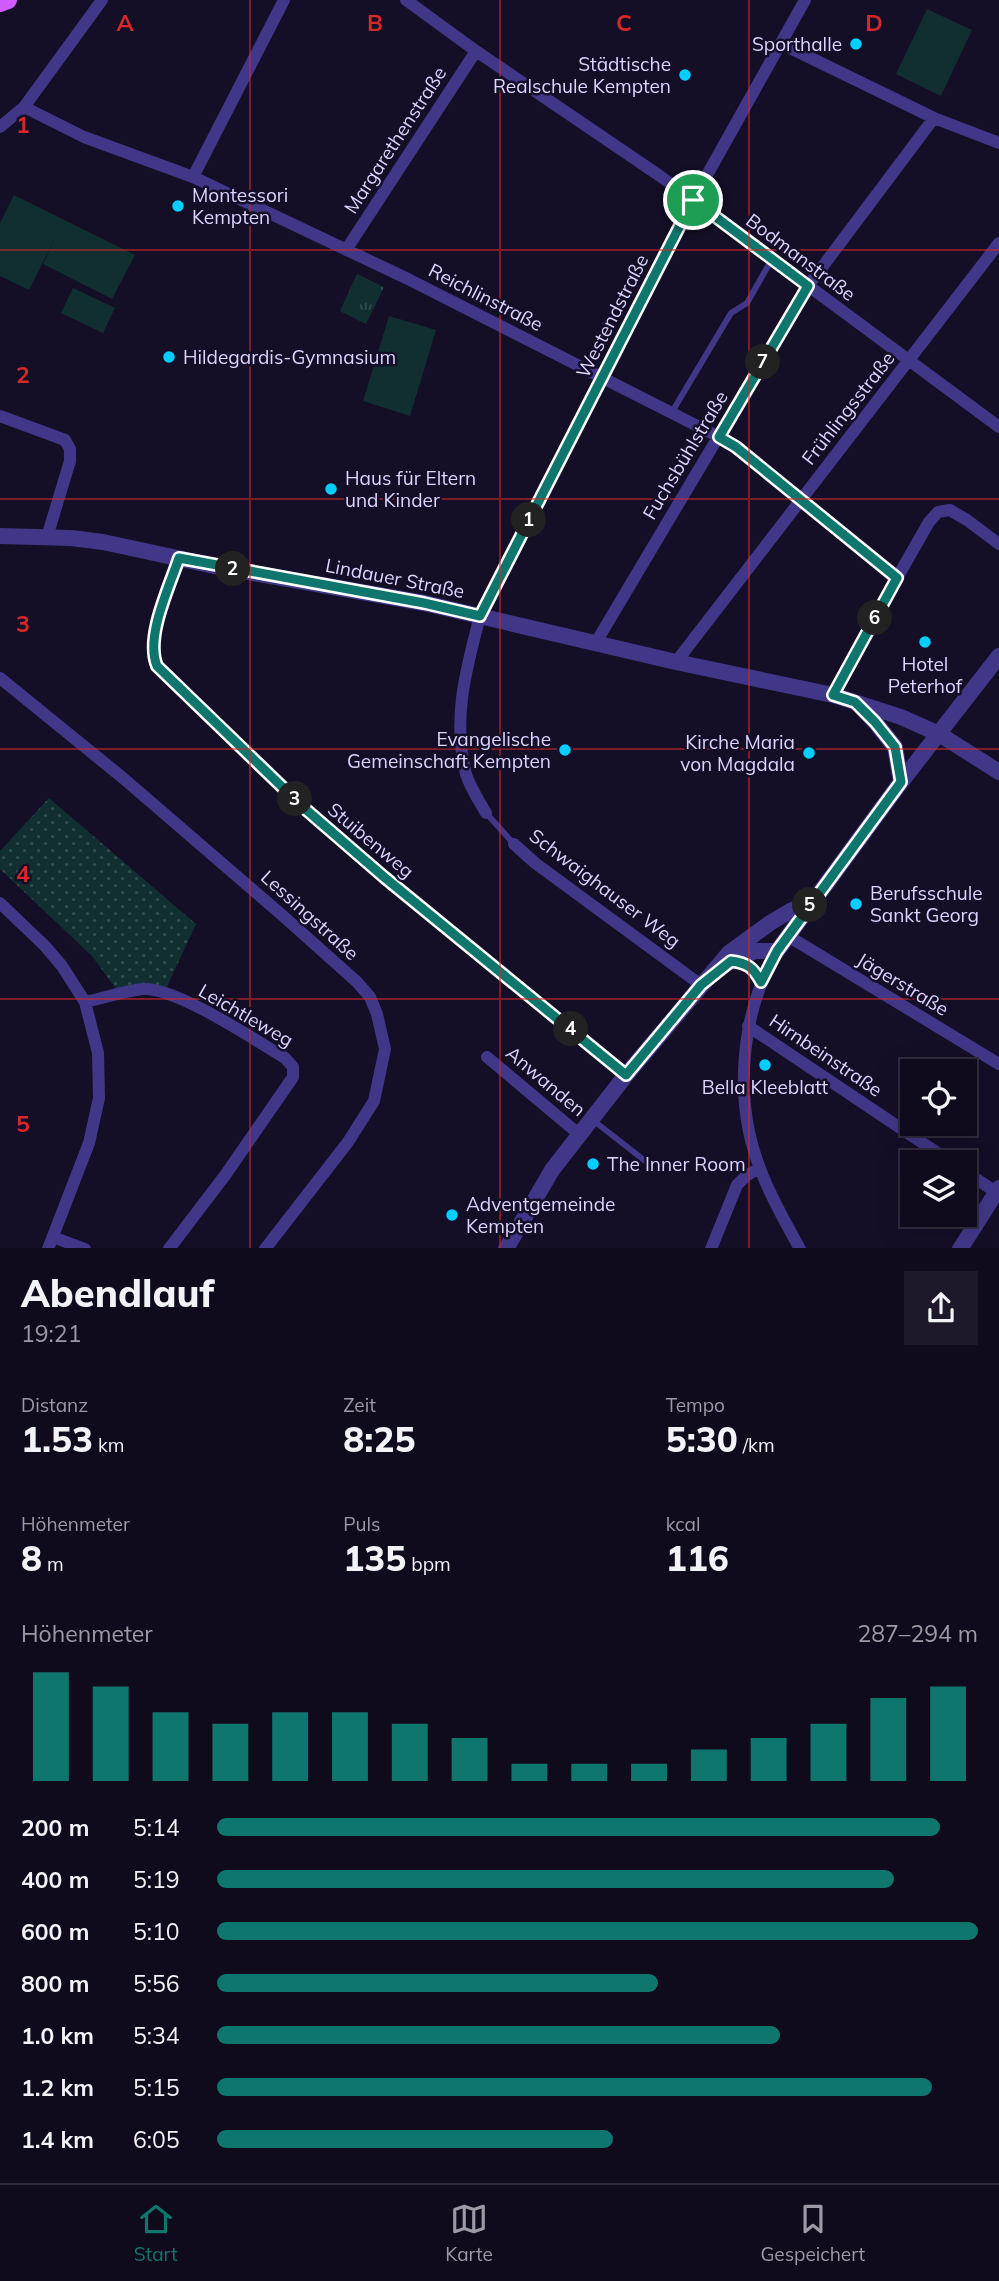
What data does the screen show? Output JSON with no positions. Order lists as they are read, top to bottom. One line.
{"streets":{"street":["Margarethenstraße","Bodmanstraße","Reichlinstraße","Westendstraße","Frühlingsstraße","Fuchsbühlstraße","Lindauer Straße","Stuibenweg","Schwaighauser Weg","Lessingstraße","Jägerstraße","Leichtleweg","Hirnbeinstraße","Anwanden"]},"crossings":[["Margarethenstraße","Bodmanstraße"],["Margarethenstraße","Reichlinstraße"],["Bodmanstraße","Westendstraße"],["Bodmanstraße","Frühlingsstraße"],["Bodmanstraße","Fuchsbühlstraße"],["Reichlinstraße","Westendstraße"],["Reichlinstraße","Frühlingsstraße"],["Reichlinstraße","Fuchsbühlstraße"],["Westendstraße","Lindauer Straße"],["Westendstraße","Schwaighauser Weg"],["Frühlingsstraße","Lindauer Straße"],["Fuchsbühlstraße","Lindauer Straße"],["Lindauer Straße","Stuibenweg"],["Lindauer Straße","Schwaighauser Weg"]],"places":["Sporthalle","Städtische Realschule Kempten","Montessori Kempten","Hildegardis-Gymnasium","Haus für Eltern und Kinder","Hotel Peterhof","Evangelische Gemeinschaft Kempten","Kirche Maria von Magdala","Berufsschule Sankt Georg","Bella Kleeblatt","The Inner Room","Adventgemeinde Kempten"],"page":{"pins":["7","1","2","6","3","5","4"],"heading":["Abendlauf","19:21"],"stats":[["Distanz","1.53 km"],["Zeit","8:25"],["Tempo","5:30 /km"],["Höhenmeter","8 m"],["Puls","135 bpm"],["kcal","116"]],"chart":["Höhenmeter","287–294 m"],"list":[{"name":"200 m","note":"5:14"},{"name":"400 m","note":"5:19"},{"name":"600 m","note":"5:10"},{"name":"800 m","note":"5:56"},{"name":"1.0 km","note":"5:34"},{"name":"1.2 km","note":"5:15"},{"name":"1.4 km","note":"6:05"}],"tabs":["Start","Karte","Gespeichert"]},"grid":{"columns":["A","B","C","D"],"rows":["1","2","3","4","5"]}}
